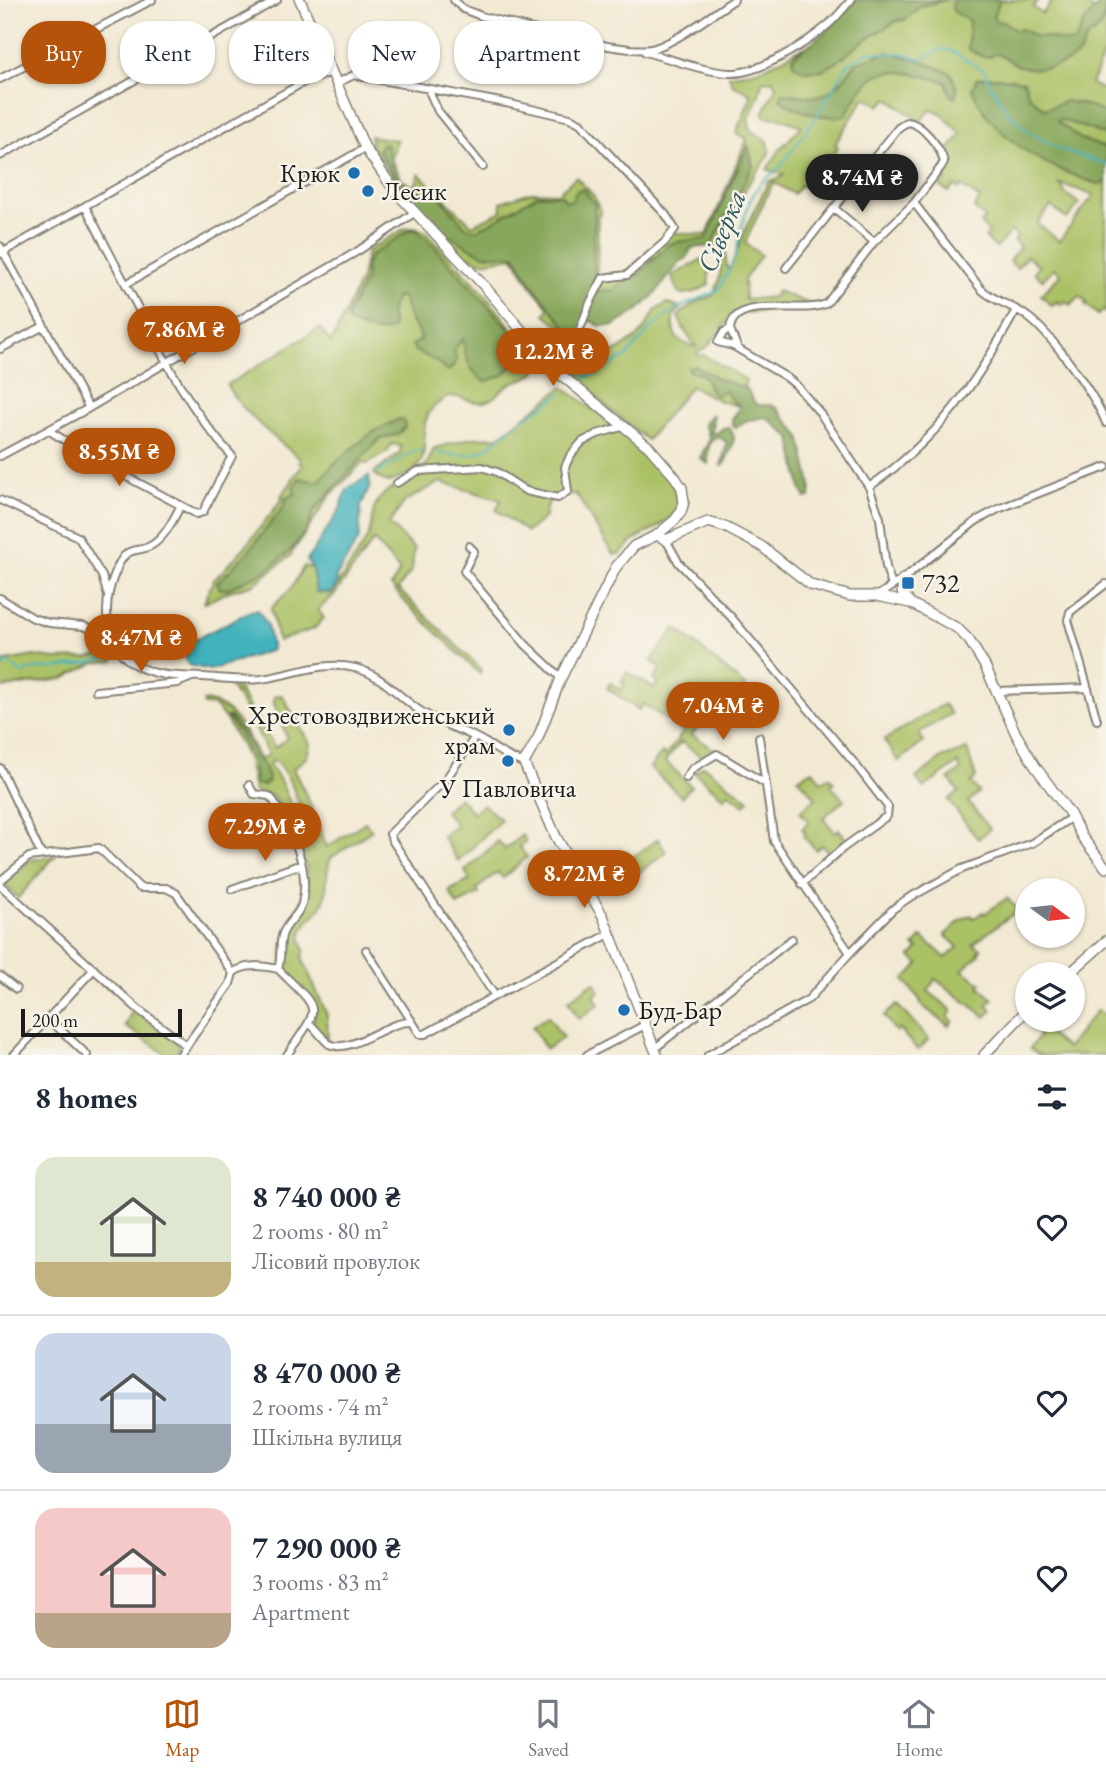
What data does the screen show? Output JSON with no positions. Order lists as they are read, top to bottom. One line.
{"water":["Сіверка"],"places":{"other":["Крюк","Лесик","Хрестовоздвиженський храм","У Павловича","Буд-Бар"],"transit":["732"]},"scale_bar":"200 m","north":"right","page":{"chip":["Buy","Rent","Filters","New","Apartment"],"price":["8.74M ₴","7.86M ₴","12.2M ₴","8.55M ₴","8.47M ₴","7.04M ₴","7.29M ₴","8.72M ₴"],"scale":"200 m","heading":"8 homes","list":[{"name":"8 740 000 ₴","note":"2 rooms · 80 m² · Лісовий провулок"},{"name":"8 470 000 ₴","note":"2 rooms · 74 m² · Шкільна вулиця"},{"name":"7 290 000 ₴","note":"3 rooms · 83 m² · Apartment"}],"tabs":["Map","Saved","Home"]}}
